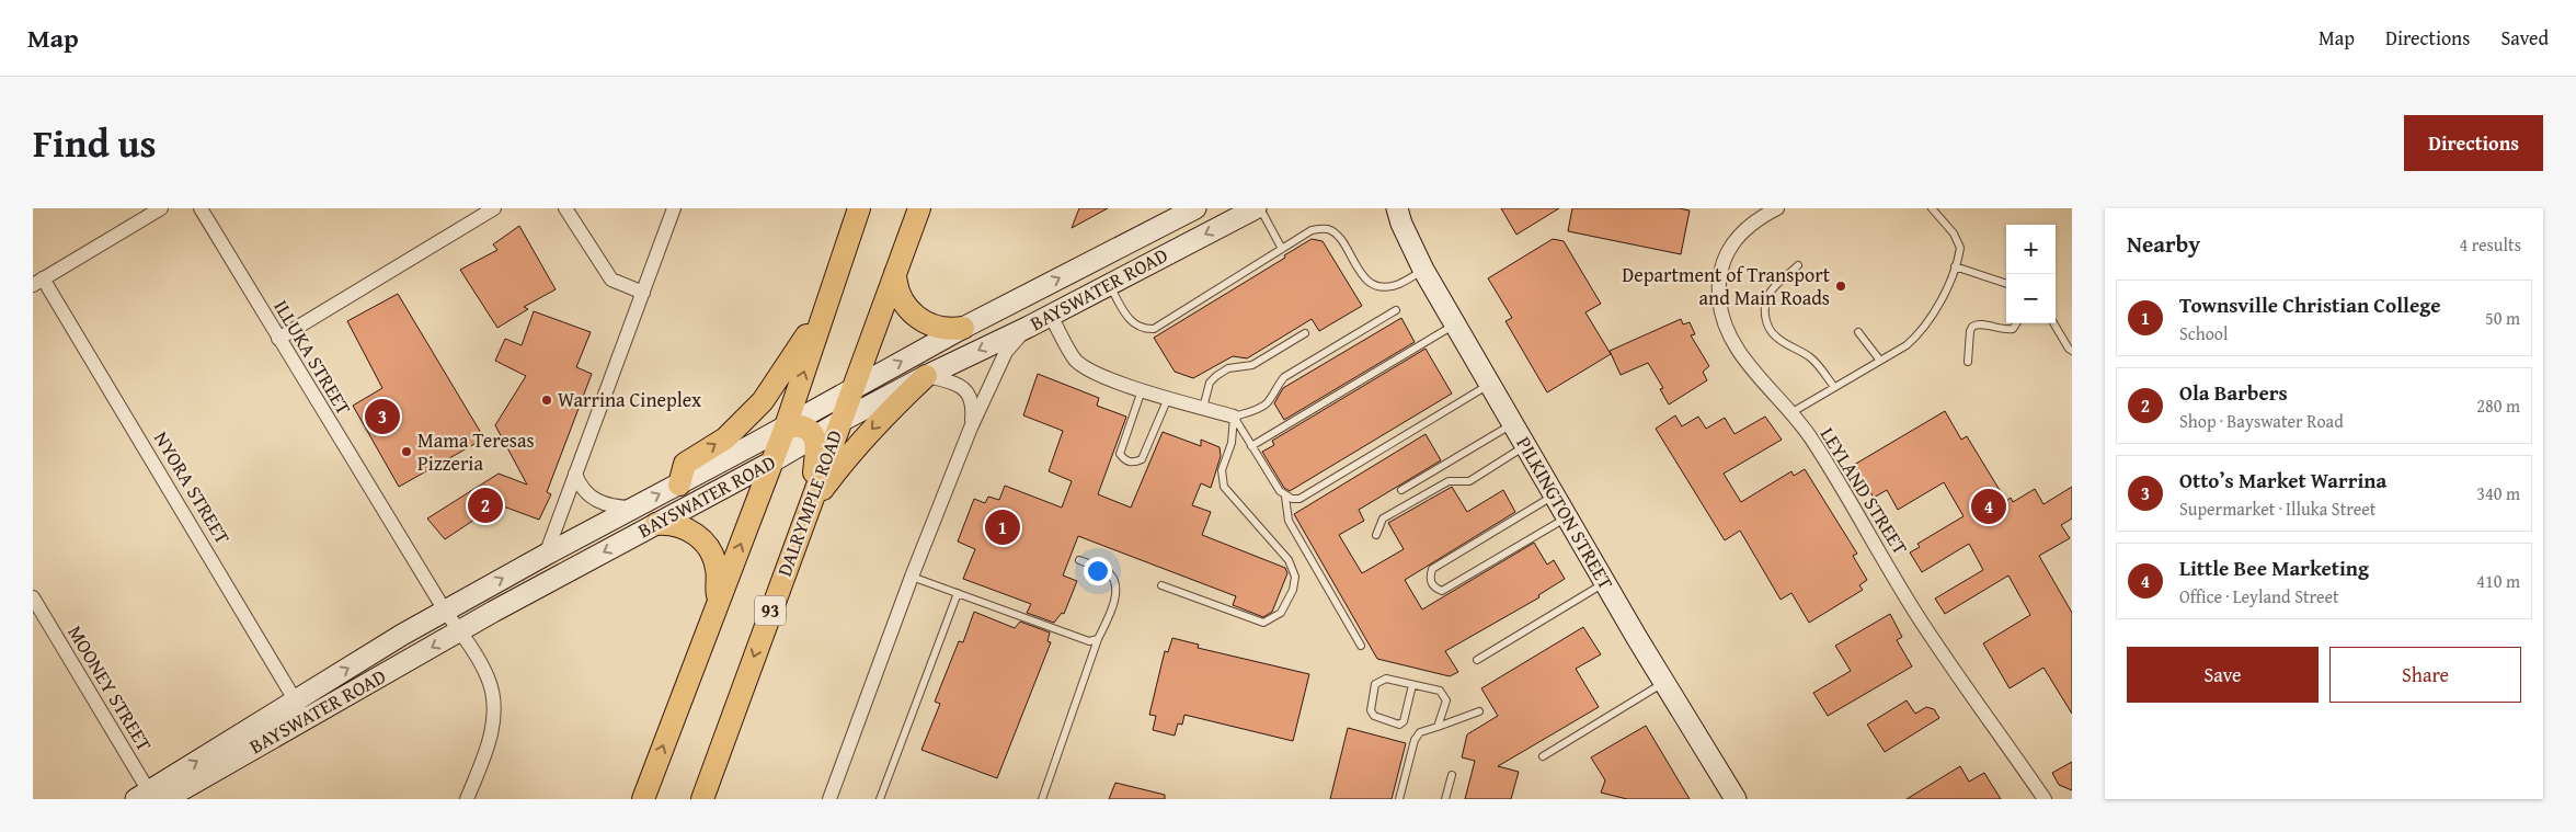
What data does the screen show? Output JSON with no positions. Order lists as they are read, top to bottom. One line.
{"streets":{"main road":["BAYSWATER ROAD","DALRYMPLE ROAD","PILKINGTON STREET","93"],"street":["ILLUKA STREET","NYORA STREET","LEYLAND STREET","MOONEY STREET"]},"crossings":[["BAYSWATER ROAD","ILLUKA STREET"],["BAYSWATER ROAD","NYORA STREET"],["BAYSWATER ROAD","DALRYMPLE ROAD"],["BAYSWATER ROAD","MOONEY STREET"]],"places":["Department of Transport and Main Roads","Warrina Cineplex","Mama Teresas Pizzeria"],"page":{"header":"Map","nav":["Map","Directions","Saved"],"title":"Find us","buttons":["Directions",["Save","Share"]],"heading":["Nearby","4 results"],"map_buttons":["+","−"],"list":[{"mark":"1","name":"Townsville Christian College","note":"School","value":"50 m"},{"mark":"2","name":"Ola Barbers","note":"Shop · Bayswater Road","value":"280 m"},{"mark":"3","name":"Otto’s Market Warrina","note":"Supermarket · Illuka Street","value":"340 m"},{"mark":"4","name":"Little Bee Marketing","note":"Office · Leyland Street","value":"410 m"}],"pins":["3","2","4","1"]}}
